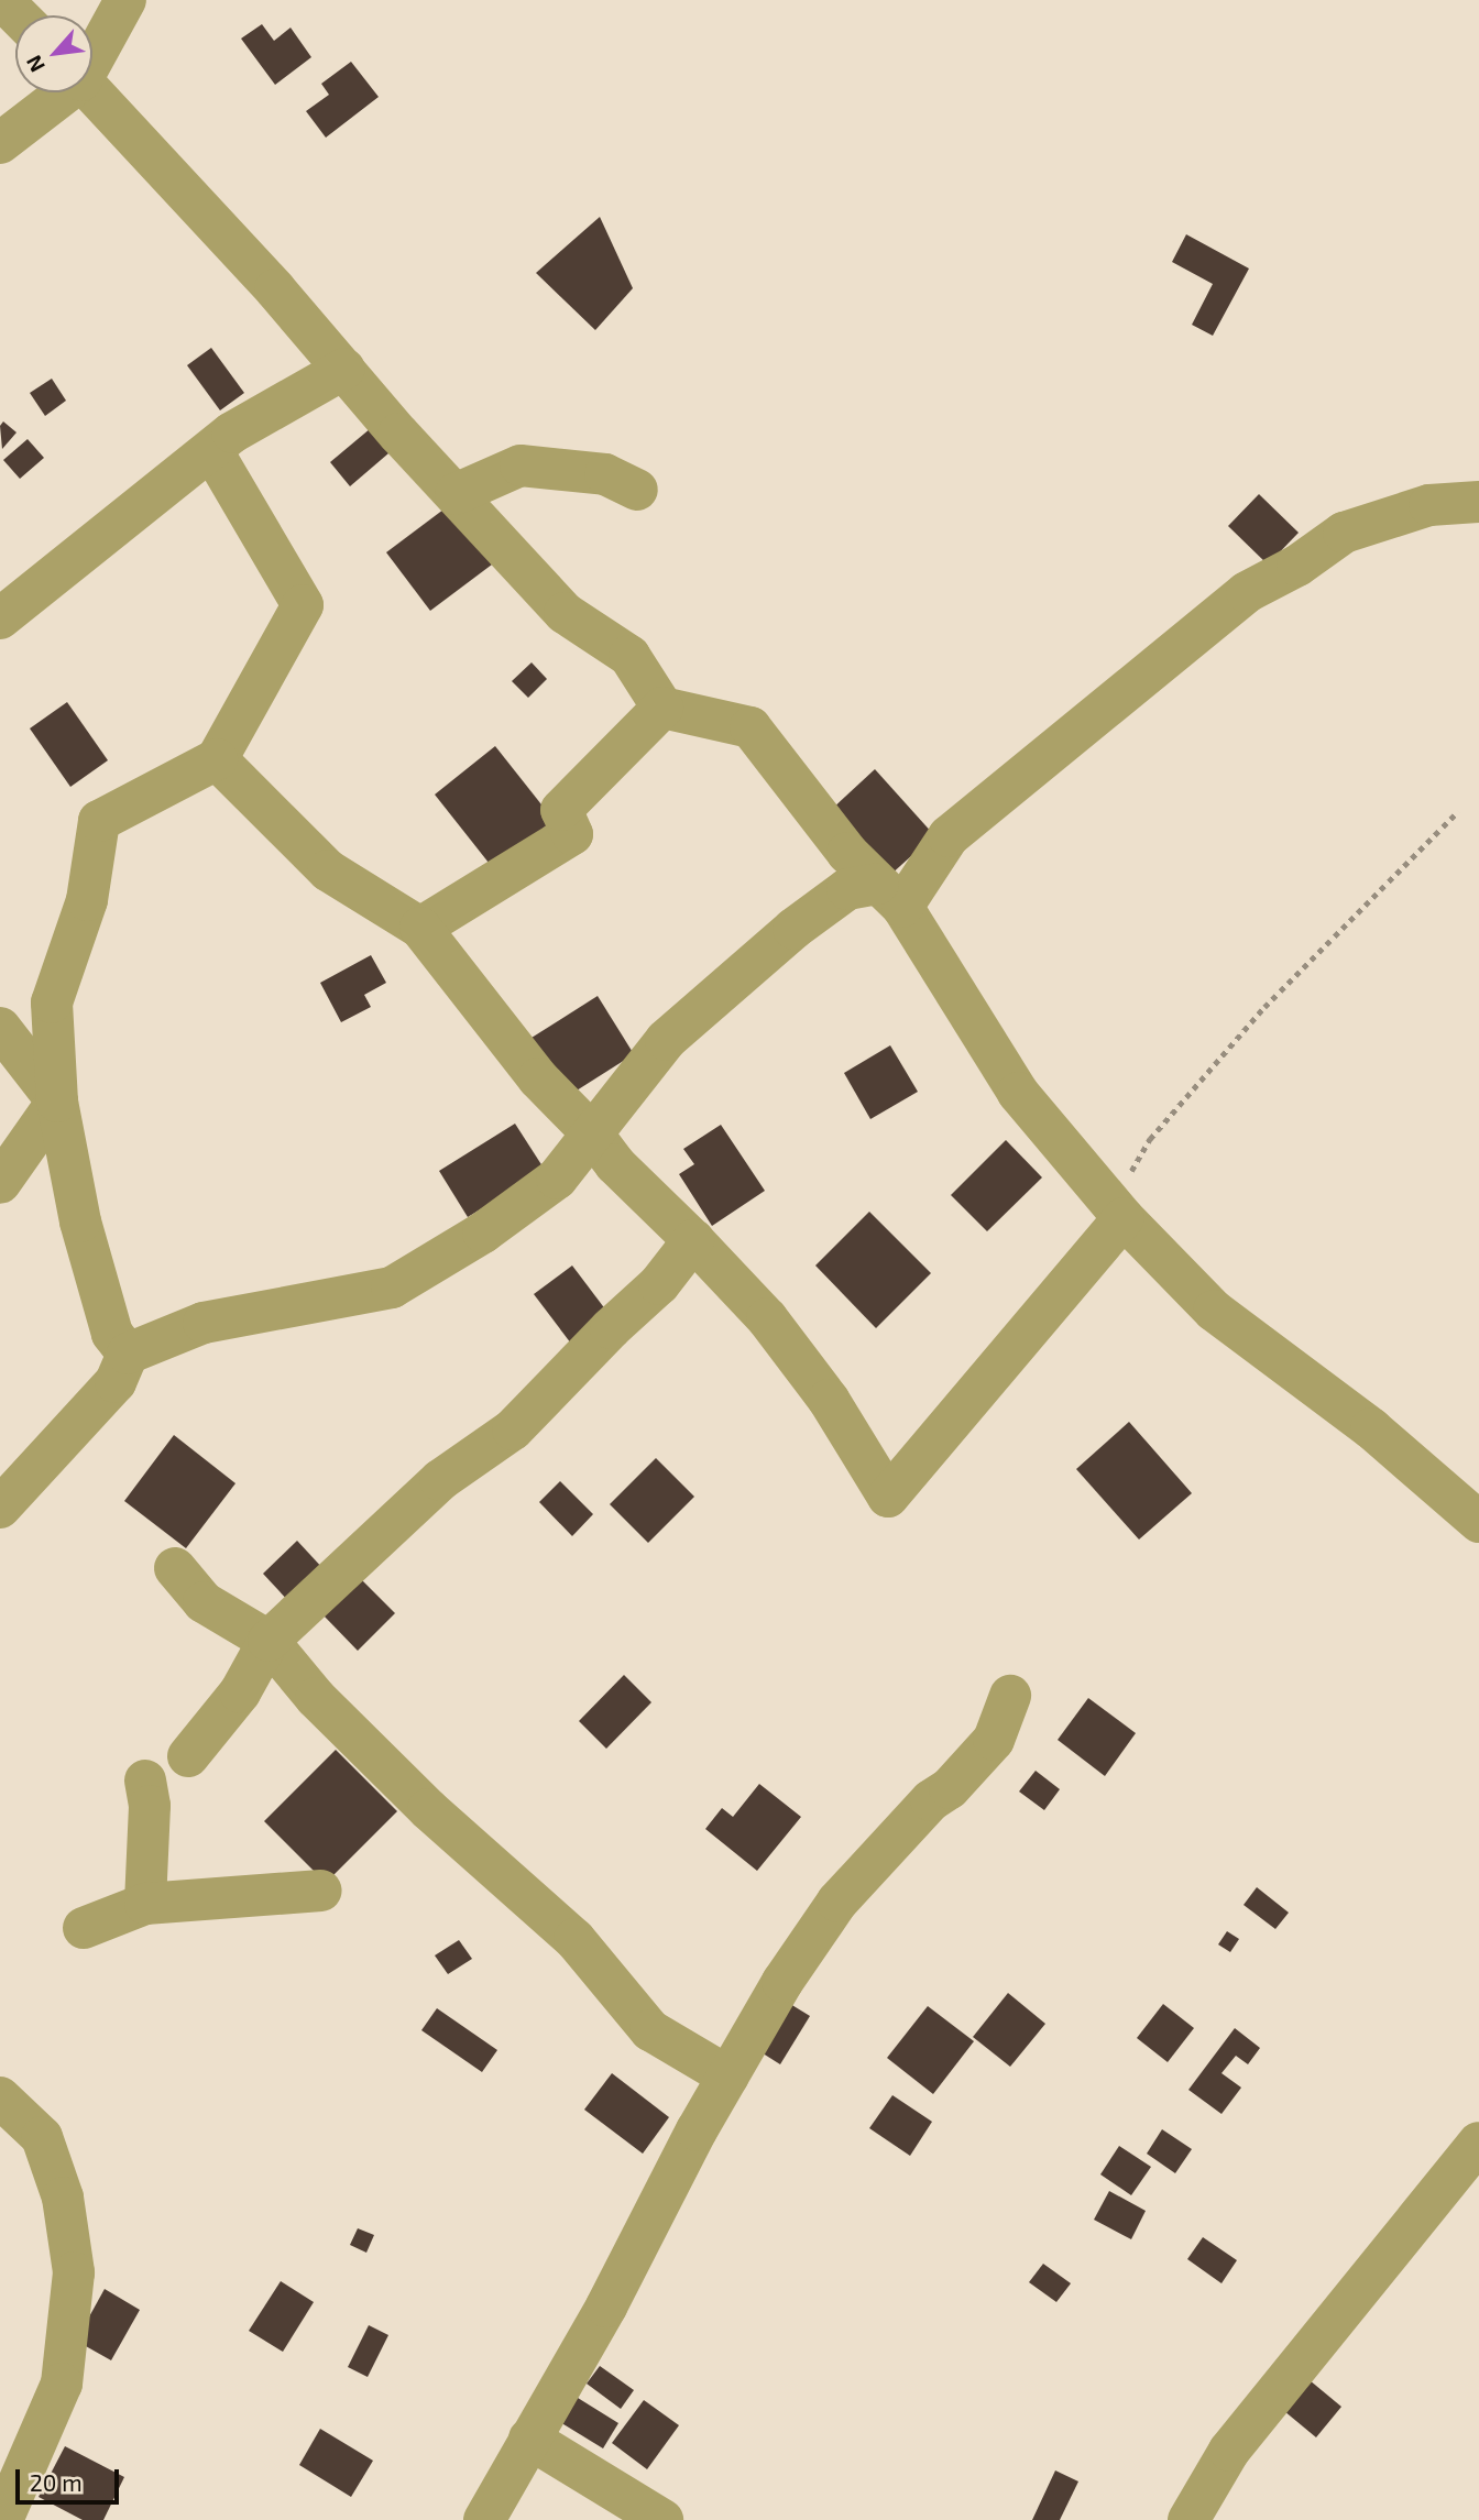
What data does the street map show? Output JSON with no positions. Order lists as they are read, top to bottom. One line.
{"scale_bar":"20 m","north":"bottom left"}
